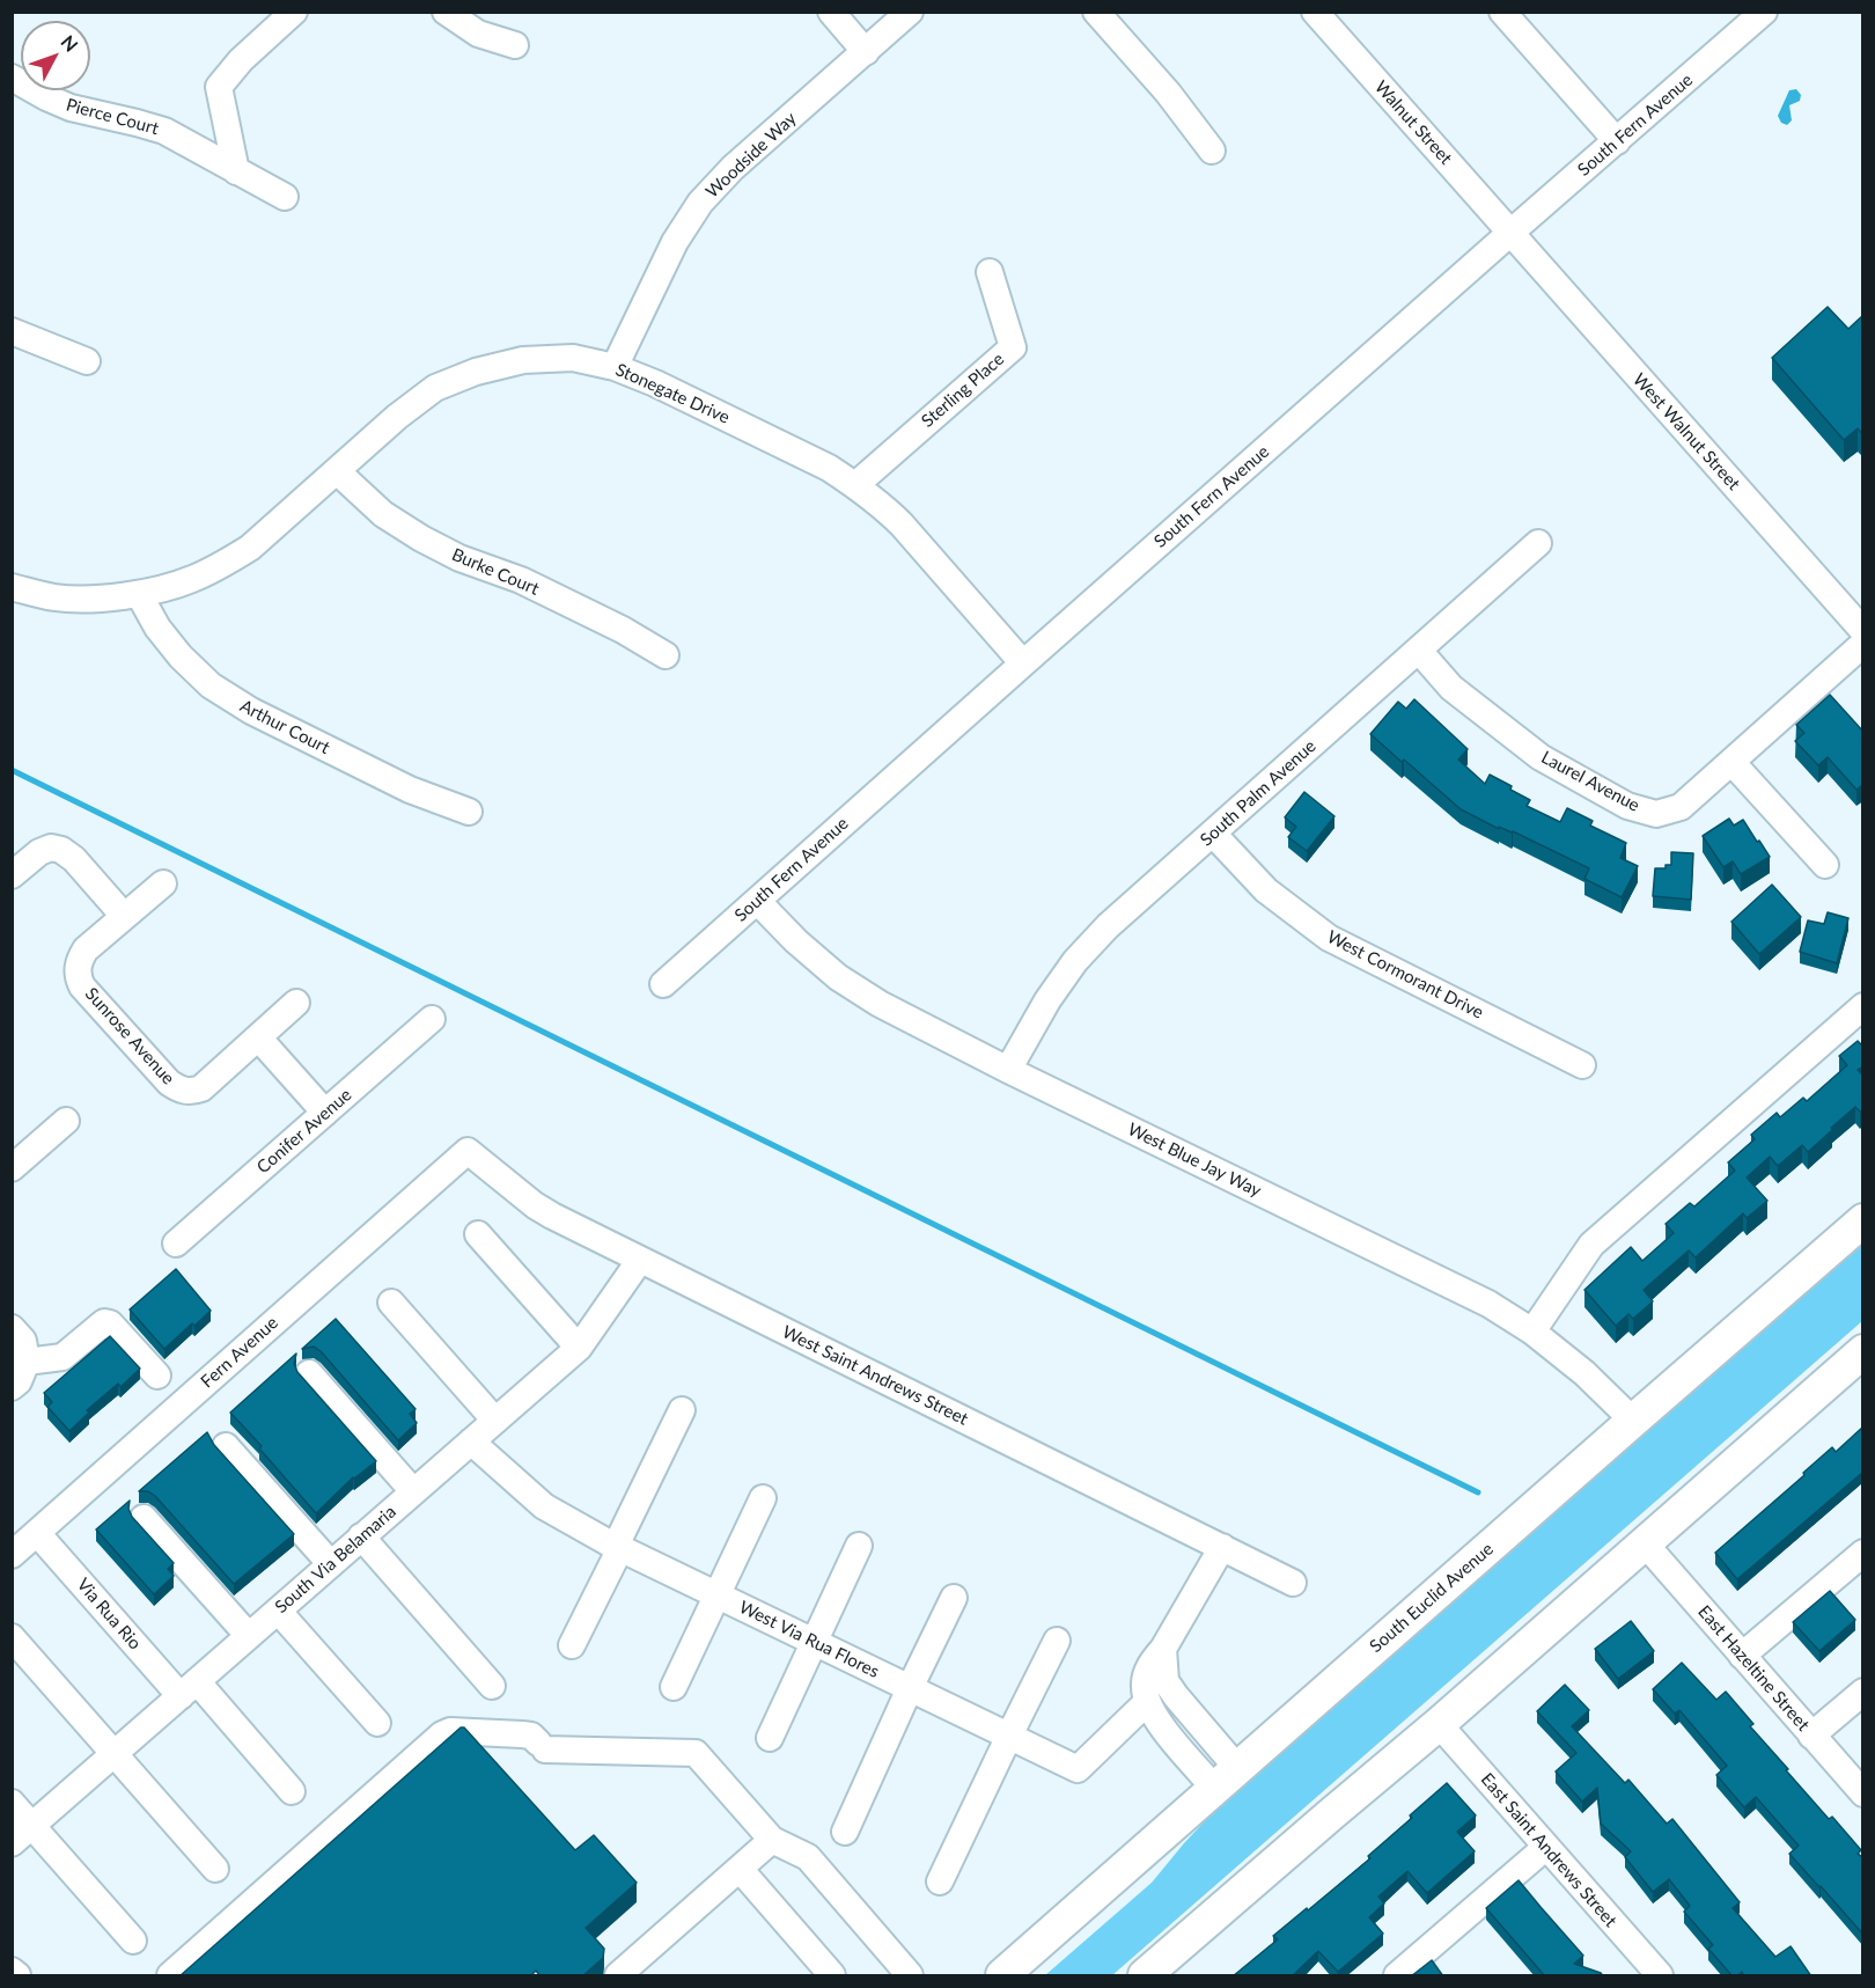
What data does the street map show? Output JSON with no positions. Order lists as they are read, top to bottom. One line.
{"streets":{"main road":["South Euclid Avenue"],"street":["Pierce Court","Walnut Street","South Fern Avenue","Woodside Way","Sterling Place","Stonegate Drive","West Walnut Street","Burke Court","Arthur Court","Laurel Avenue","South Palm Avenue","West Cormorant Drive","Sunrose Avenue","Conifer Avenue","West Blue Jay Way","Fern Avenue","West Saint Andrews Street","South Via Belamaria","Via Rua Rio","West Via Rua Flores","East Hazeltine Street","East Saint Andrews Street"]},"crossings":[["Walnut Street","South Fern Avenue"],["Walnut Street","West Walnut Street"],["South Fern Avenue","Stonegate Drive"],["South Fern Avenue","West Walnut Street"],["South Fern Avenue","West Blue Jay Way"],["Woodside Way","Stonegate Drive"],["Sterling Place","Stonegate Drive"],["Stonegate Drive","Burke Court"],["Stonegate Drive","Arthur Court"],["Laurel Avenue","South Palm Avenue"],["South Palm Avenue","West Cormorant Drive"],["South Palm Avenue","West Blue Jay Way"],["West Blue Jay Way","South Euclid Avenue"],["Fern Avenue","West Saint Andrews Street"],["Fern Avenue","Via Rua Rio"],["West Saint Andrews Street","South Via Belamaria"],["South Via Belamaria","Via Rua Rio"],["South Via Belamaria","West Via Rua Flores"]],"north":"top right"}
